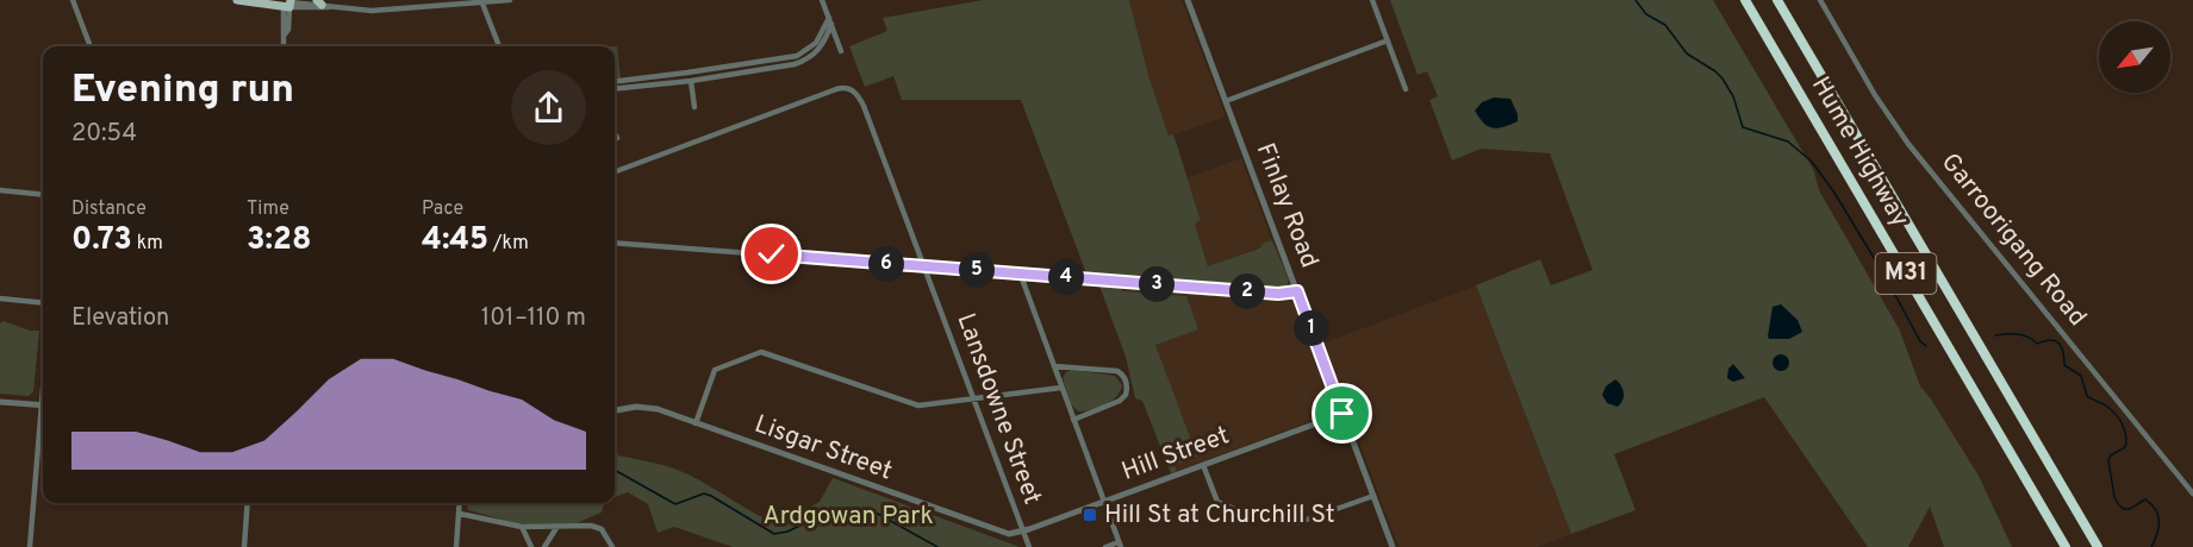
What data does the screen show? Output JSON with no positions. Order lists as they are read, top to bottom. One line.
{"streets":{"highway":["Hume Highway","M31"],"street":["Finlay Road","Garroorigang Road","Lansdowne Street","Lisgar Street","Hill Street"]},"crossings":[["Finlay Road","Hill Street"],["Lansdowne Street","Lisgar Street"],["Lansdowne Street","Hill Street"],["Lisgar Street","Hill Street"]],"parks":["Ardgowan Park"],"places":{"transit":["Hill St at Churchill St"]},"north":"bottom left","page":{"heading":["Evening run","20:54"],"stats":[["Distance","0.73 km"],["Time","3:28"],["Pace","4:45 /km"]],"pins":["6","5","4","3","2","1"],"chart":["Elevation","101–110 m"]}}
